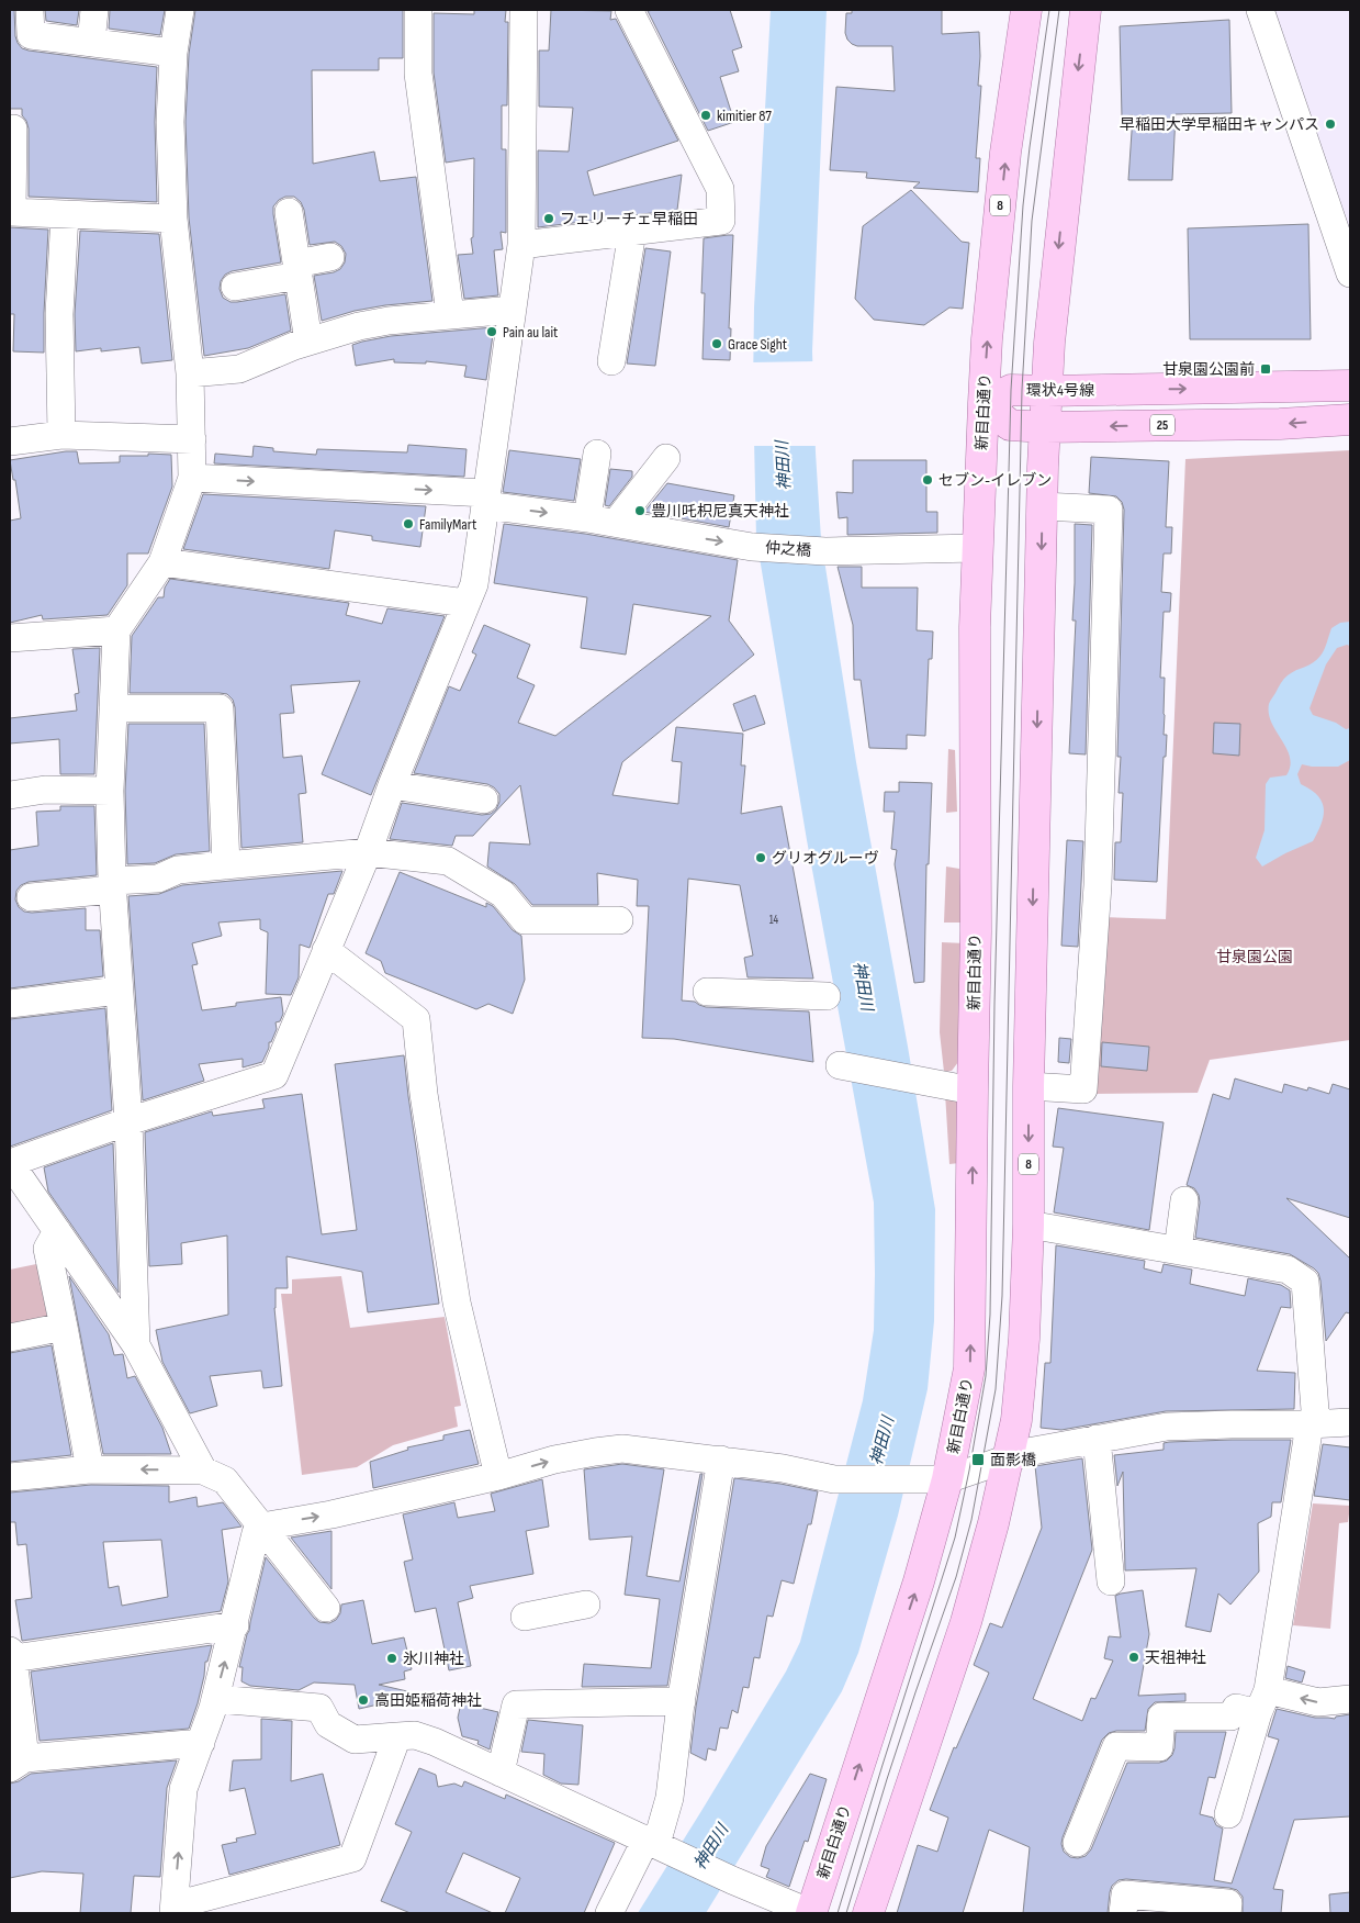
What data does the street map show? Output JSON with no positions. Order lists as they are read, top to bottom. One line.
{"streets":{"main road":["8","環状4号線","新目白通り","25"],"street":["仲之橋"]},"crossings":[["8","環状4号線"],["8","25"],["環状4号線","新目白通り"],["環状4号線","25"],["新目白通り","25"],["新目白通り","仲之橋"]],"water":["神田川"],"parks":["甘泉園公園"],"places":{"other":["kimitier 87","早稲田大学早稲田キャンパス","フェリーチェ早稲田","Pain au lait","Grace Sight","セブン-イレブン","豊川吒枳尼真天神社","FamilyMart","グリオグルーヴ","天祖神社","氷川神社","高田姫稲荷神社"],"transit":["甘泉園公園前","面影橋"]},"house_numbers":["14"]}
